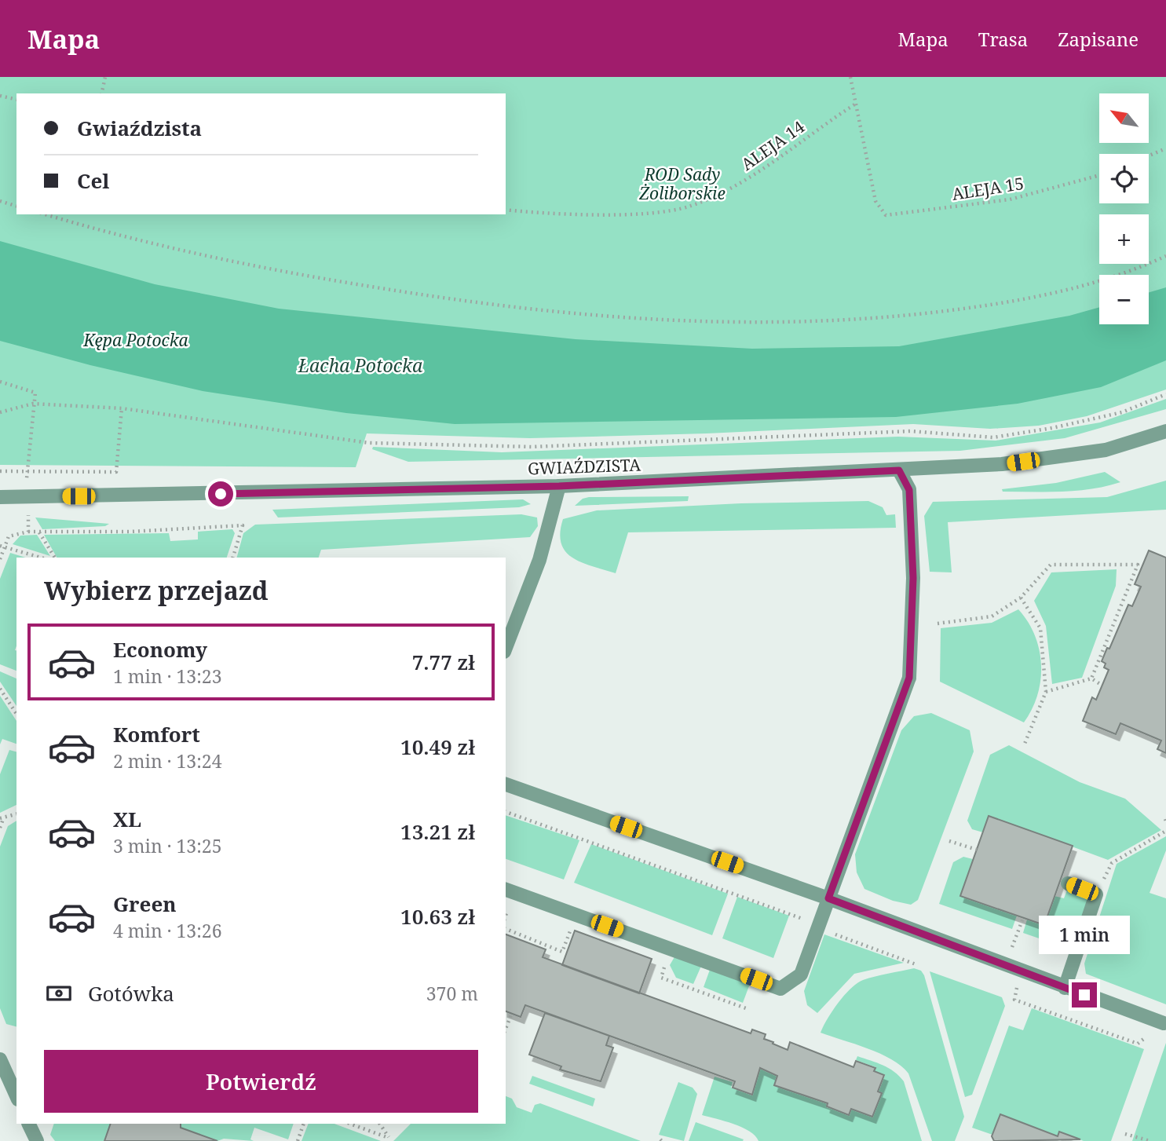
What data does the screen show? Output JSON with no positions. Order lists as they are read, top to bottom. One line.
{"streets":{"street":["GWIAŹDZISTA"],"path":["ALEJA 14","ALEJA 15"]},"crossings":[["ALEJA 14","ALEJA 15"]],"water":["Łacha Potocka"],"parks":["ROD Sady Żoliborskie","Kępa Potocka"],"north":"top left","page":{"header":"Mapa","nav":["Mapa","Trasa","Zapisane"],"map_buttons":["+","−"],"banner":["Gwiaździsta","Cel"],"heading":"Wybierz przejazd","list":[{"name":"Economy","note":"1 min · 13:23","value":"7.77 zł"},{"name":"Komfort","note":"2 min · 13:24","value":"10.49 zł"},{"name":"XL","note":"3 min · 13:25","value":"13.21 zł"},{"name":"Green","note":"4 min · 13:26","value":"10.63 zł"}],"bubble":"1 min","pay":["Gotówka","370 m"],"buttons":"Potwierdź"}}
